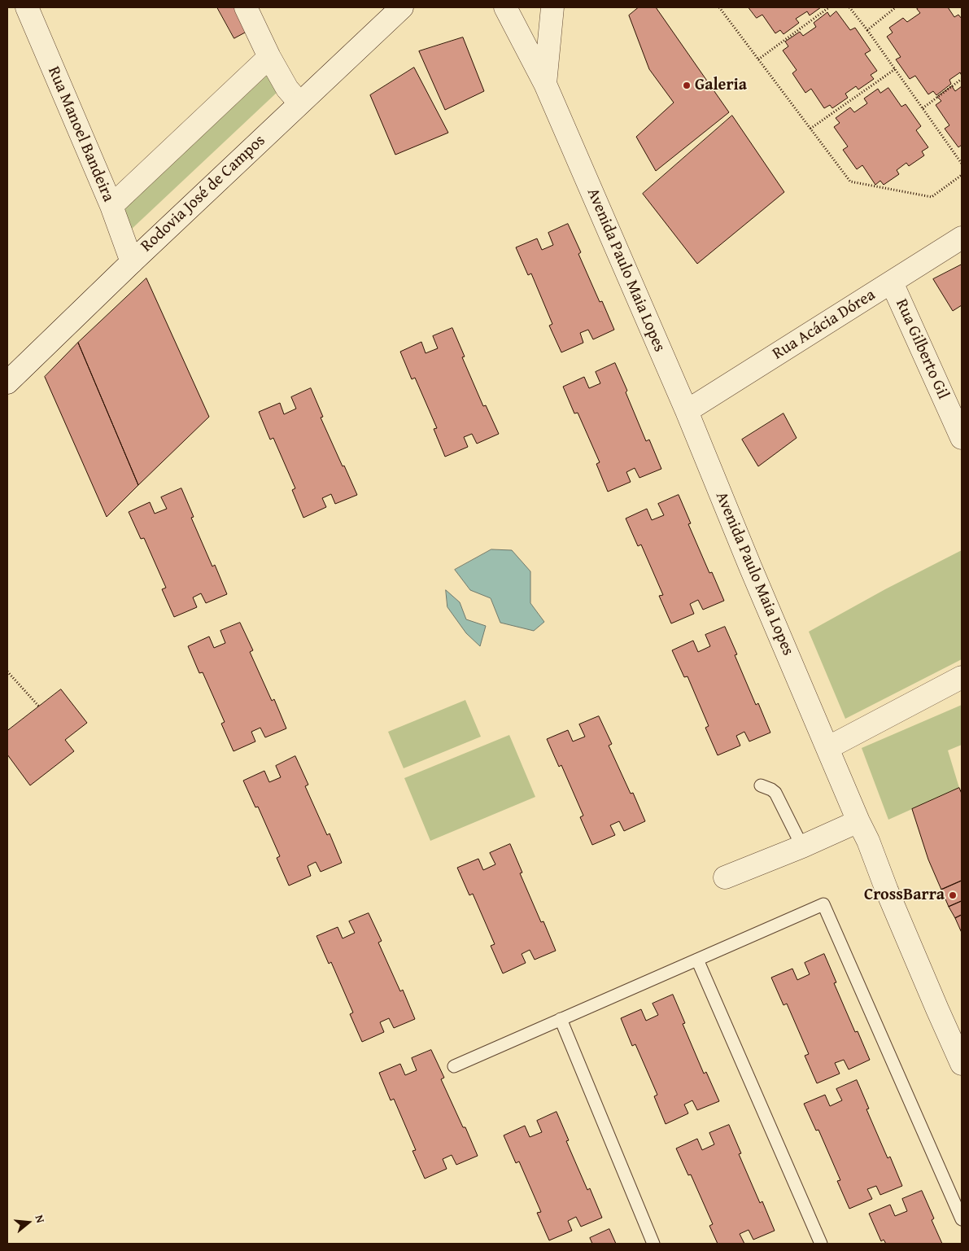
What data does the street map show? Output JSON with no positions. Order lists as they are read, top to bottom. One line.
{"streets":{"street":["Rua Manoel Bandeira","Rodovia José de Campos","Avenida Paulo Maia Lopes","Rua Acácia Dórea","Rua Gilberto Gil"]},"crossings":[["Rua Manoel Bandeira","Rodovia José de Campos"],["Avenida Paulo Maia Lopes","Rua Acácia Dórea"],["Rua Acácia Dórea","Rua Gilberto Gil"]],"places":["Galeria","CrossBarra"],"north":"right"}
